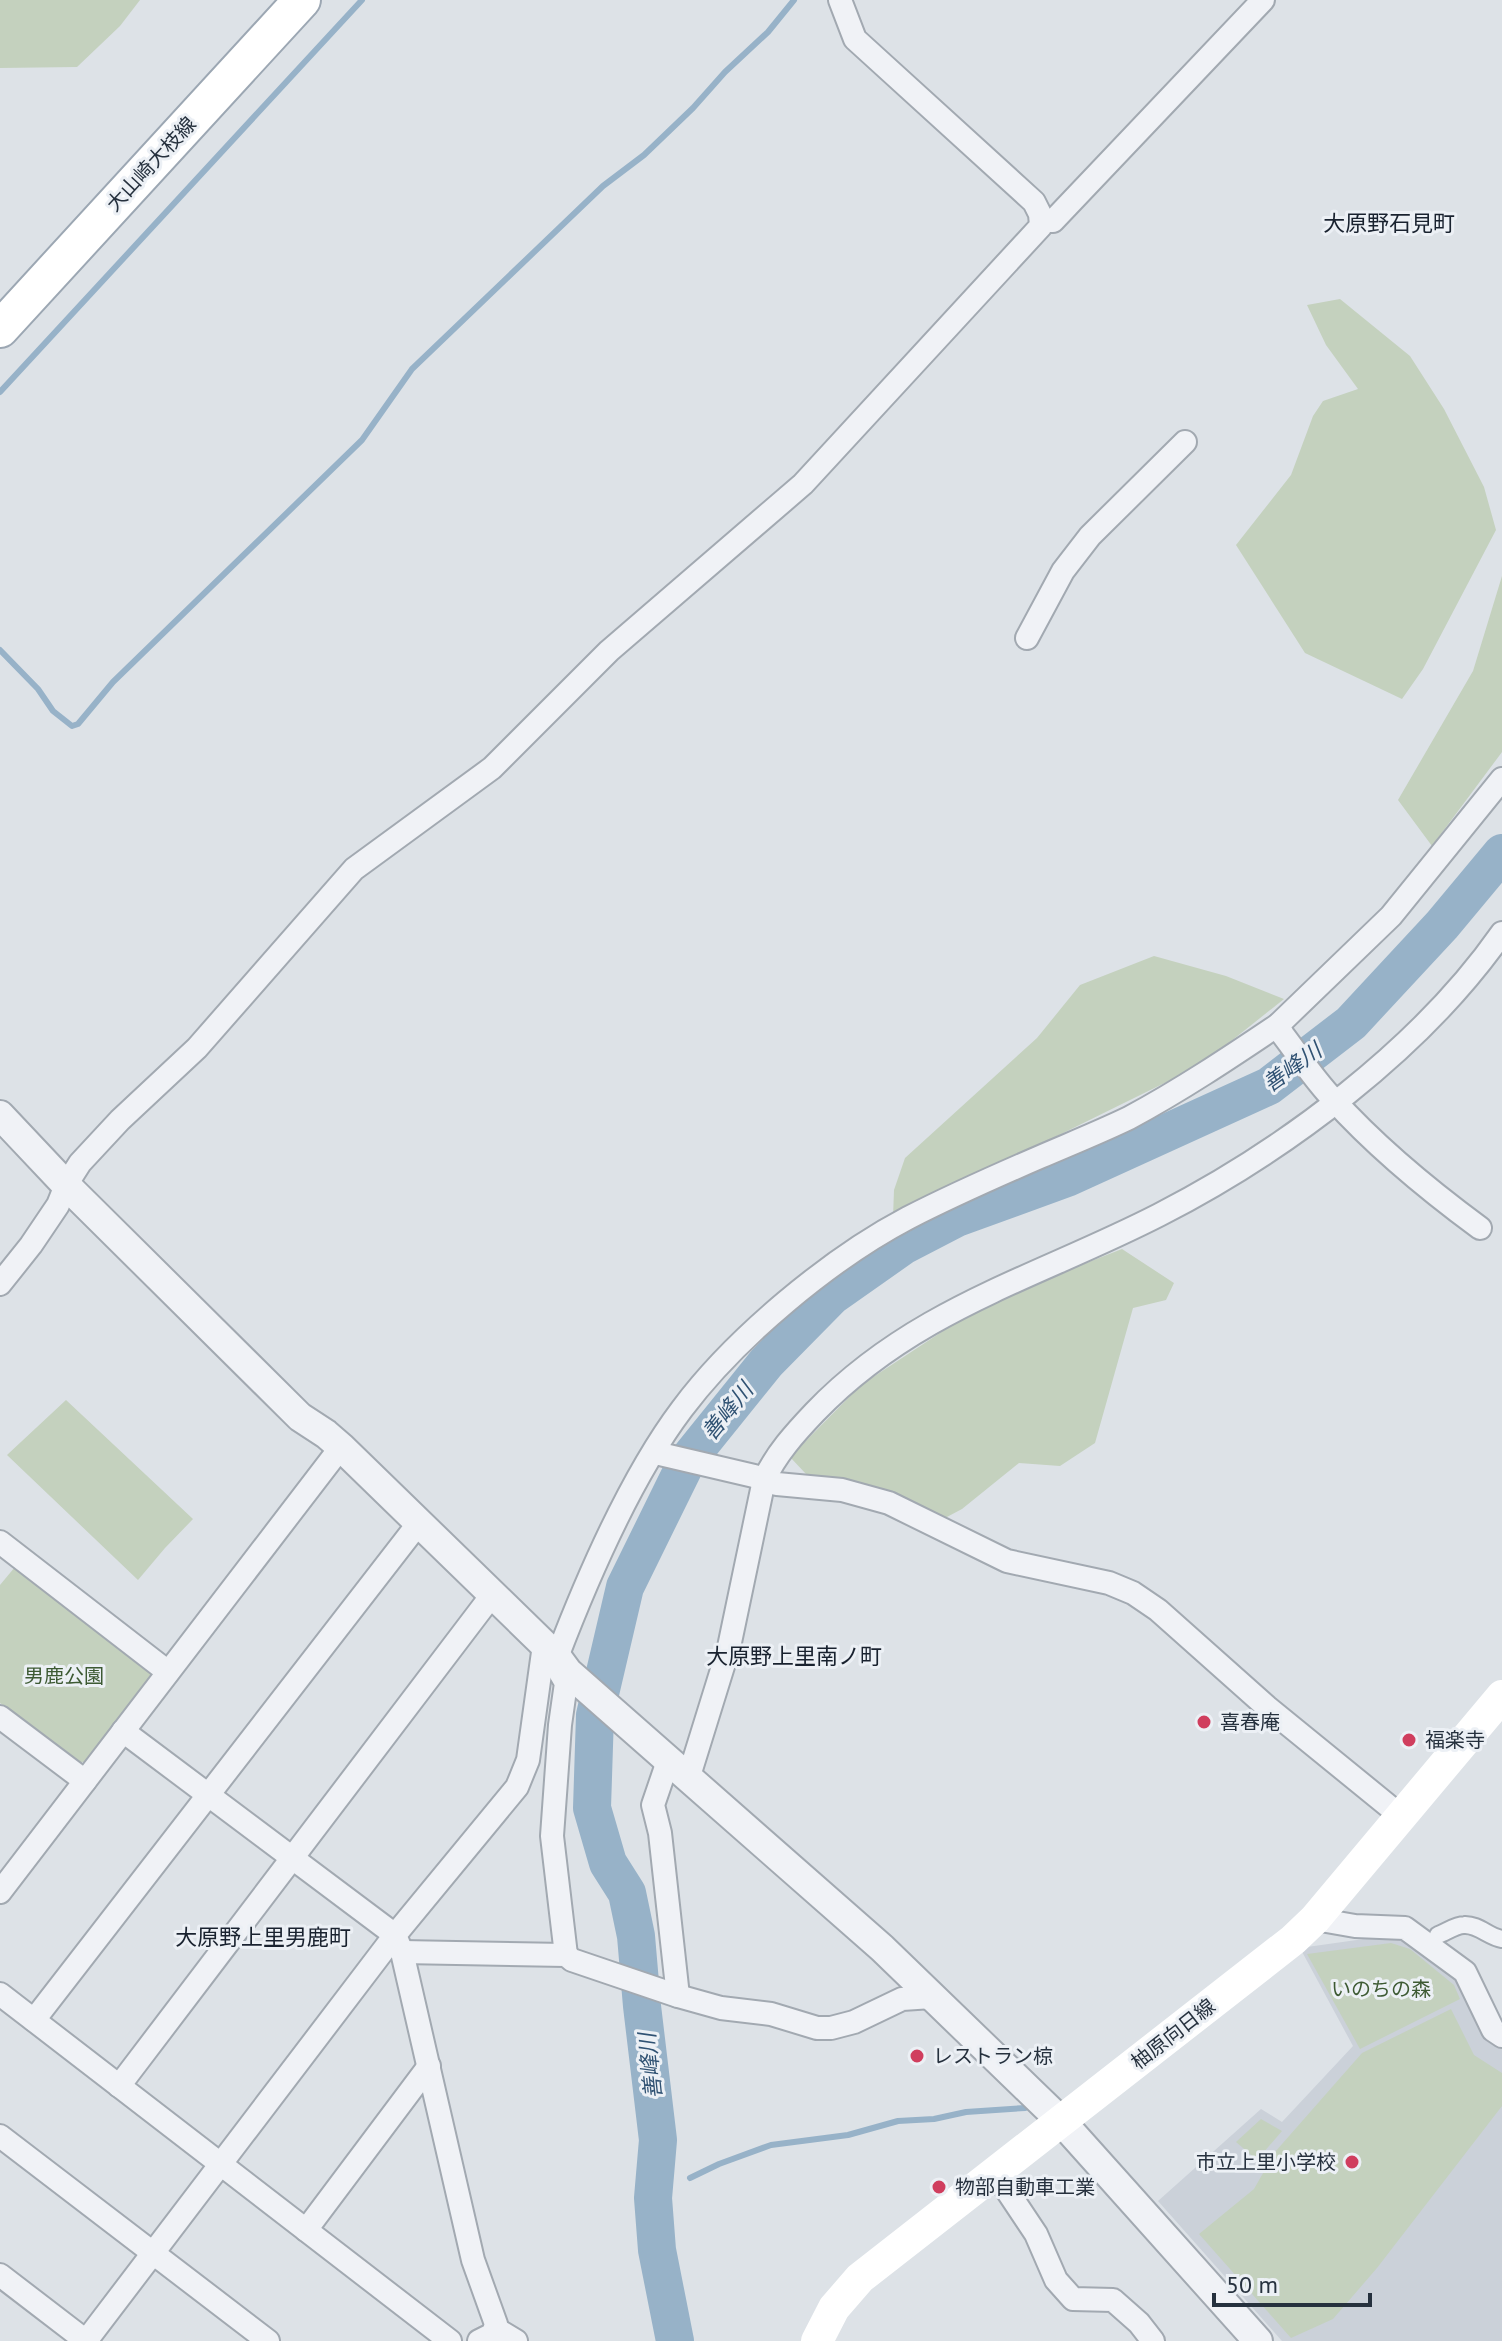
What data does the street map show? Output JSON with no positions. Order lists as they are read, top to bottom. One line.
{"streets":{"main road":["大山崎大枝線","柚原向日線"]},"districts":["大原野石見町","大原野上里南ノ町","大原野上里男鹿町"],"water":["善峰川"],"parks":["男鹿公園","いのちの森"],"places":["喜春庵","福楽寺","レストラン椋","市立上里小学校","物部自動車工業"],"scale_bar":"50 m"}
